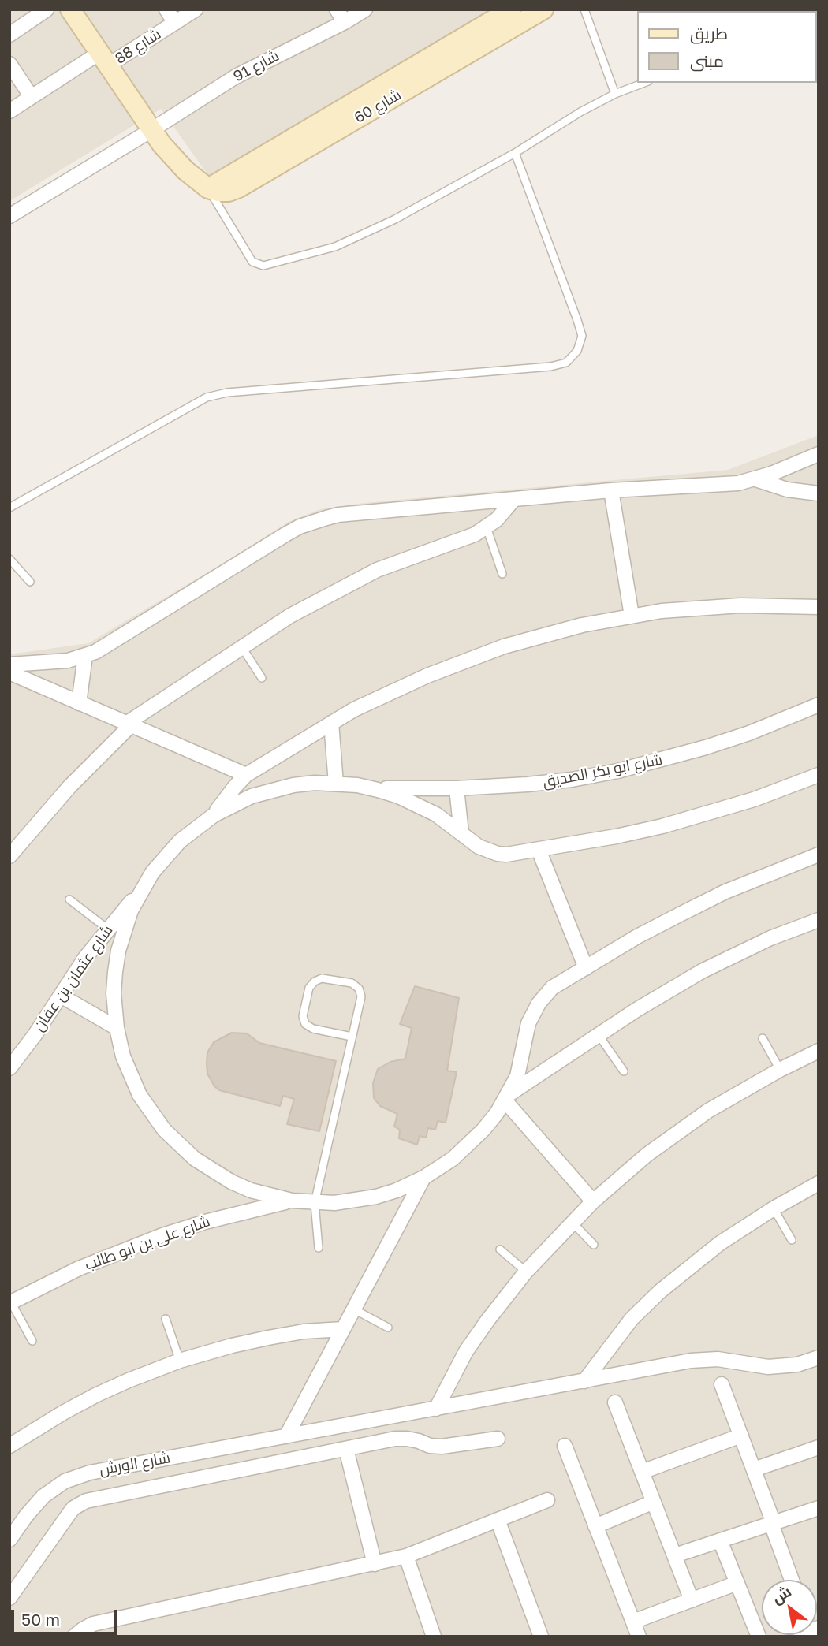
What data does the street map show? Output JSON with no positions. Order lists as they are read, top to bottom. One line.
{"streets":{"street":["شارع 88","شارع 91","شارع 60","شارع ابو بكر الصديق","شارع عثمان بن عفان","شارع على بن ابو طالب","شارع الورش"]},"legend":["طريق","مبنى"],"scale_bar":"50 m","north":"top left"}
